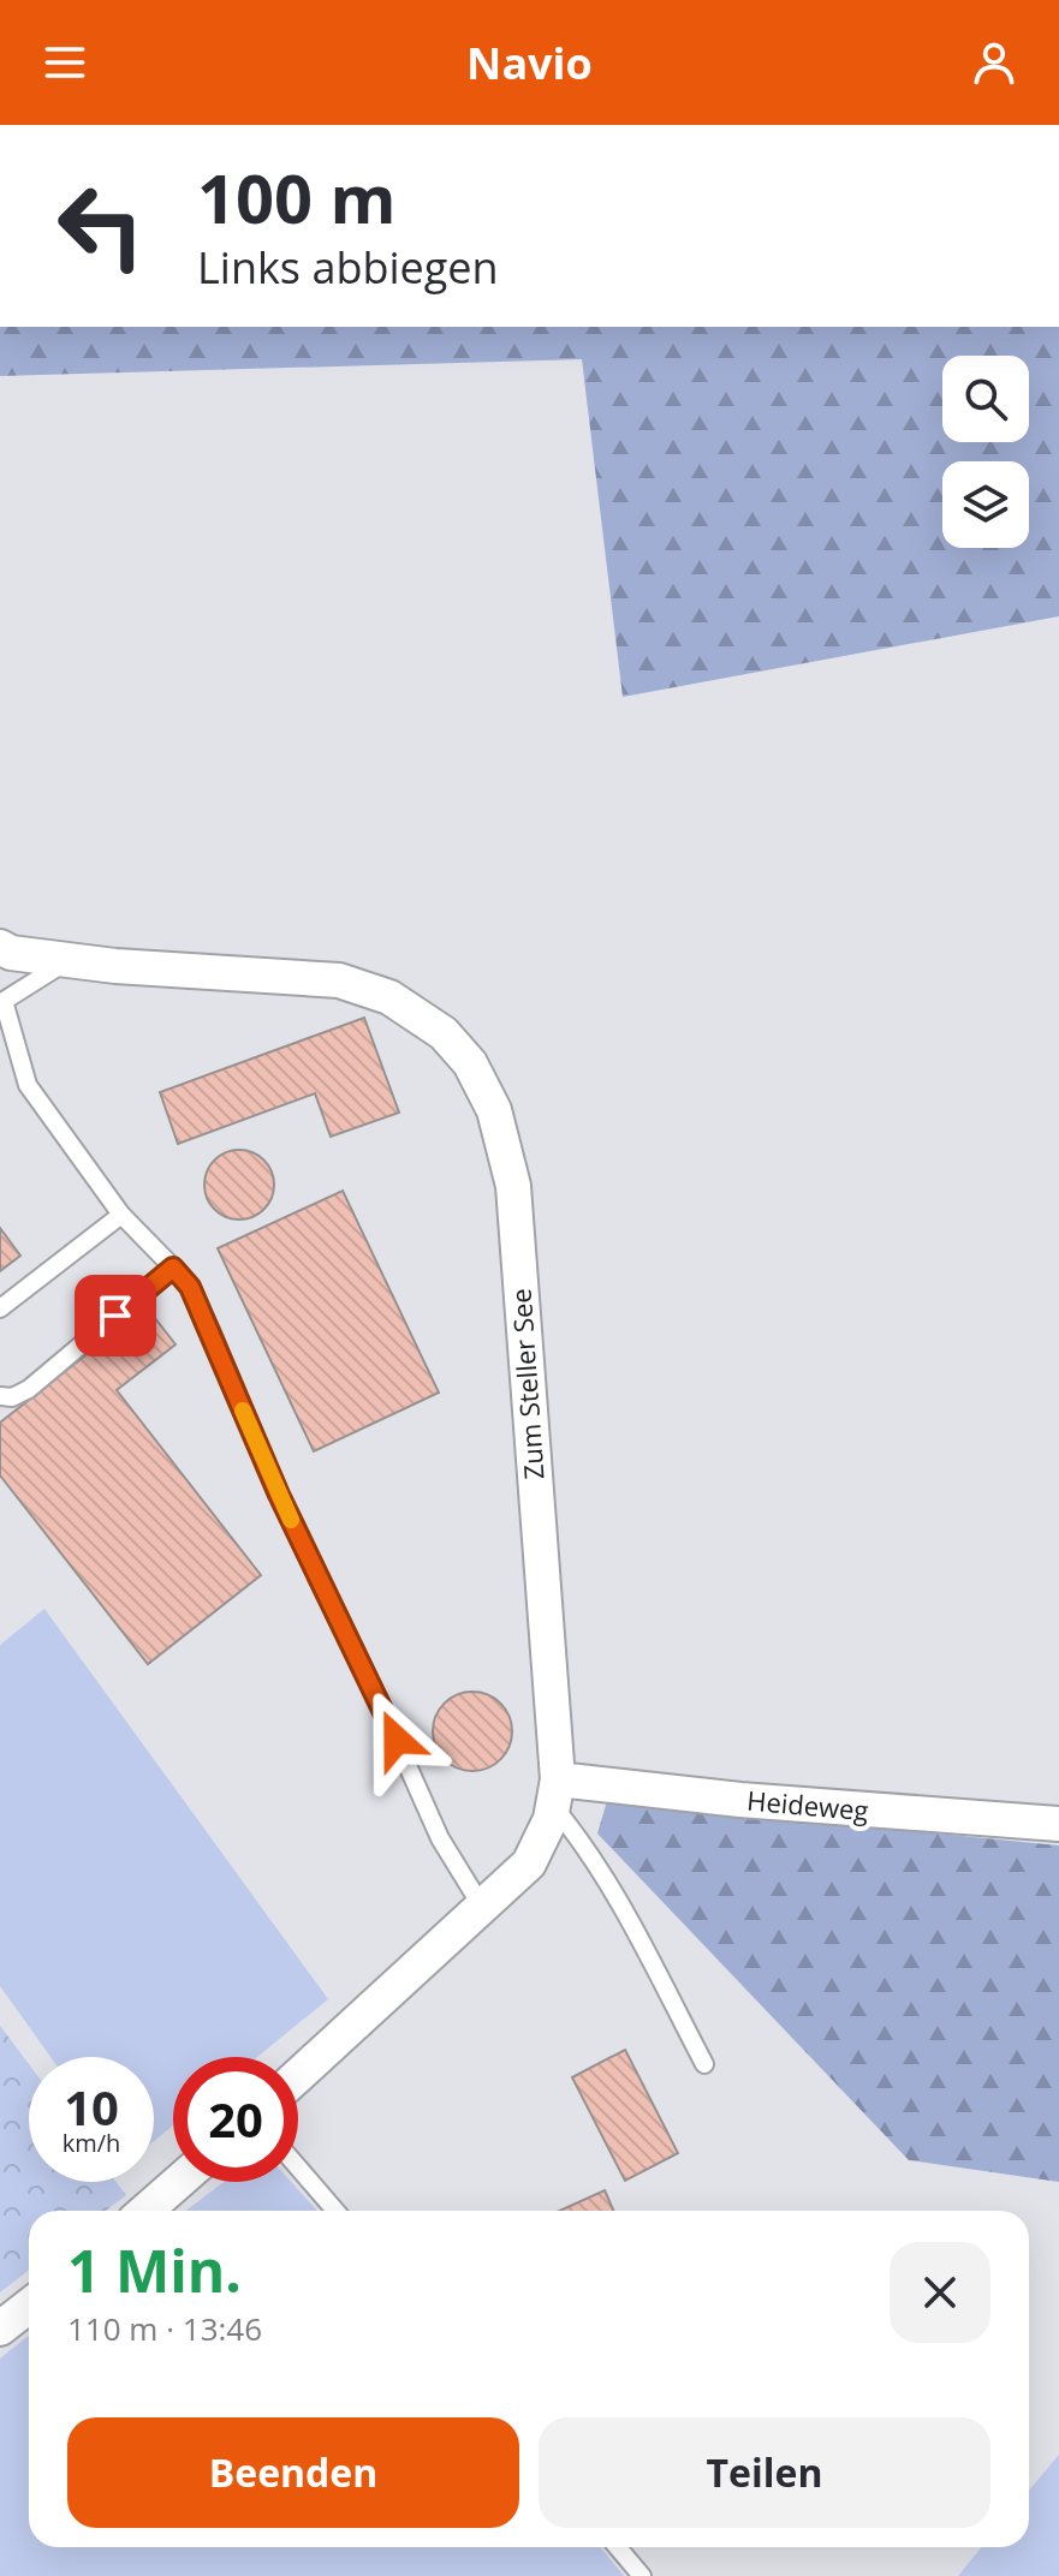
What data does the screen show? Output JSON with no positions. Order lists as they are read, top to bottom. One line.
{"streets":{"street":["Zum Steller See","Heideweg"]},"crossings":[["Zum Steller See","Heideweg"]],"page":{"header":"Navio","turn":["100 m","Links abbiegen"],"speed":"10 km/h","limit":"20","heading":["1 Min.","110 m · 13:46"],"buttons":["Beenden","Teilen"]}}
